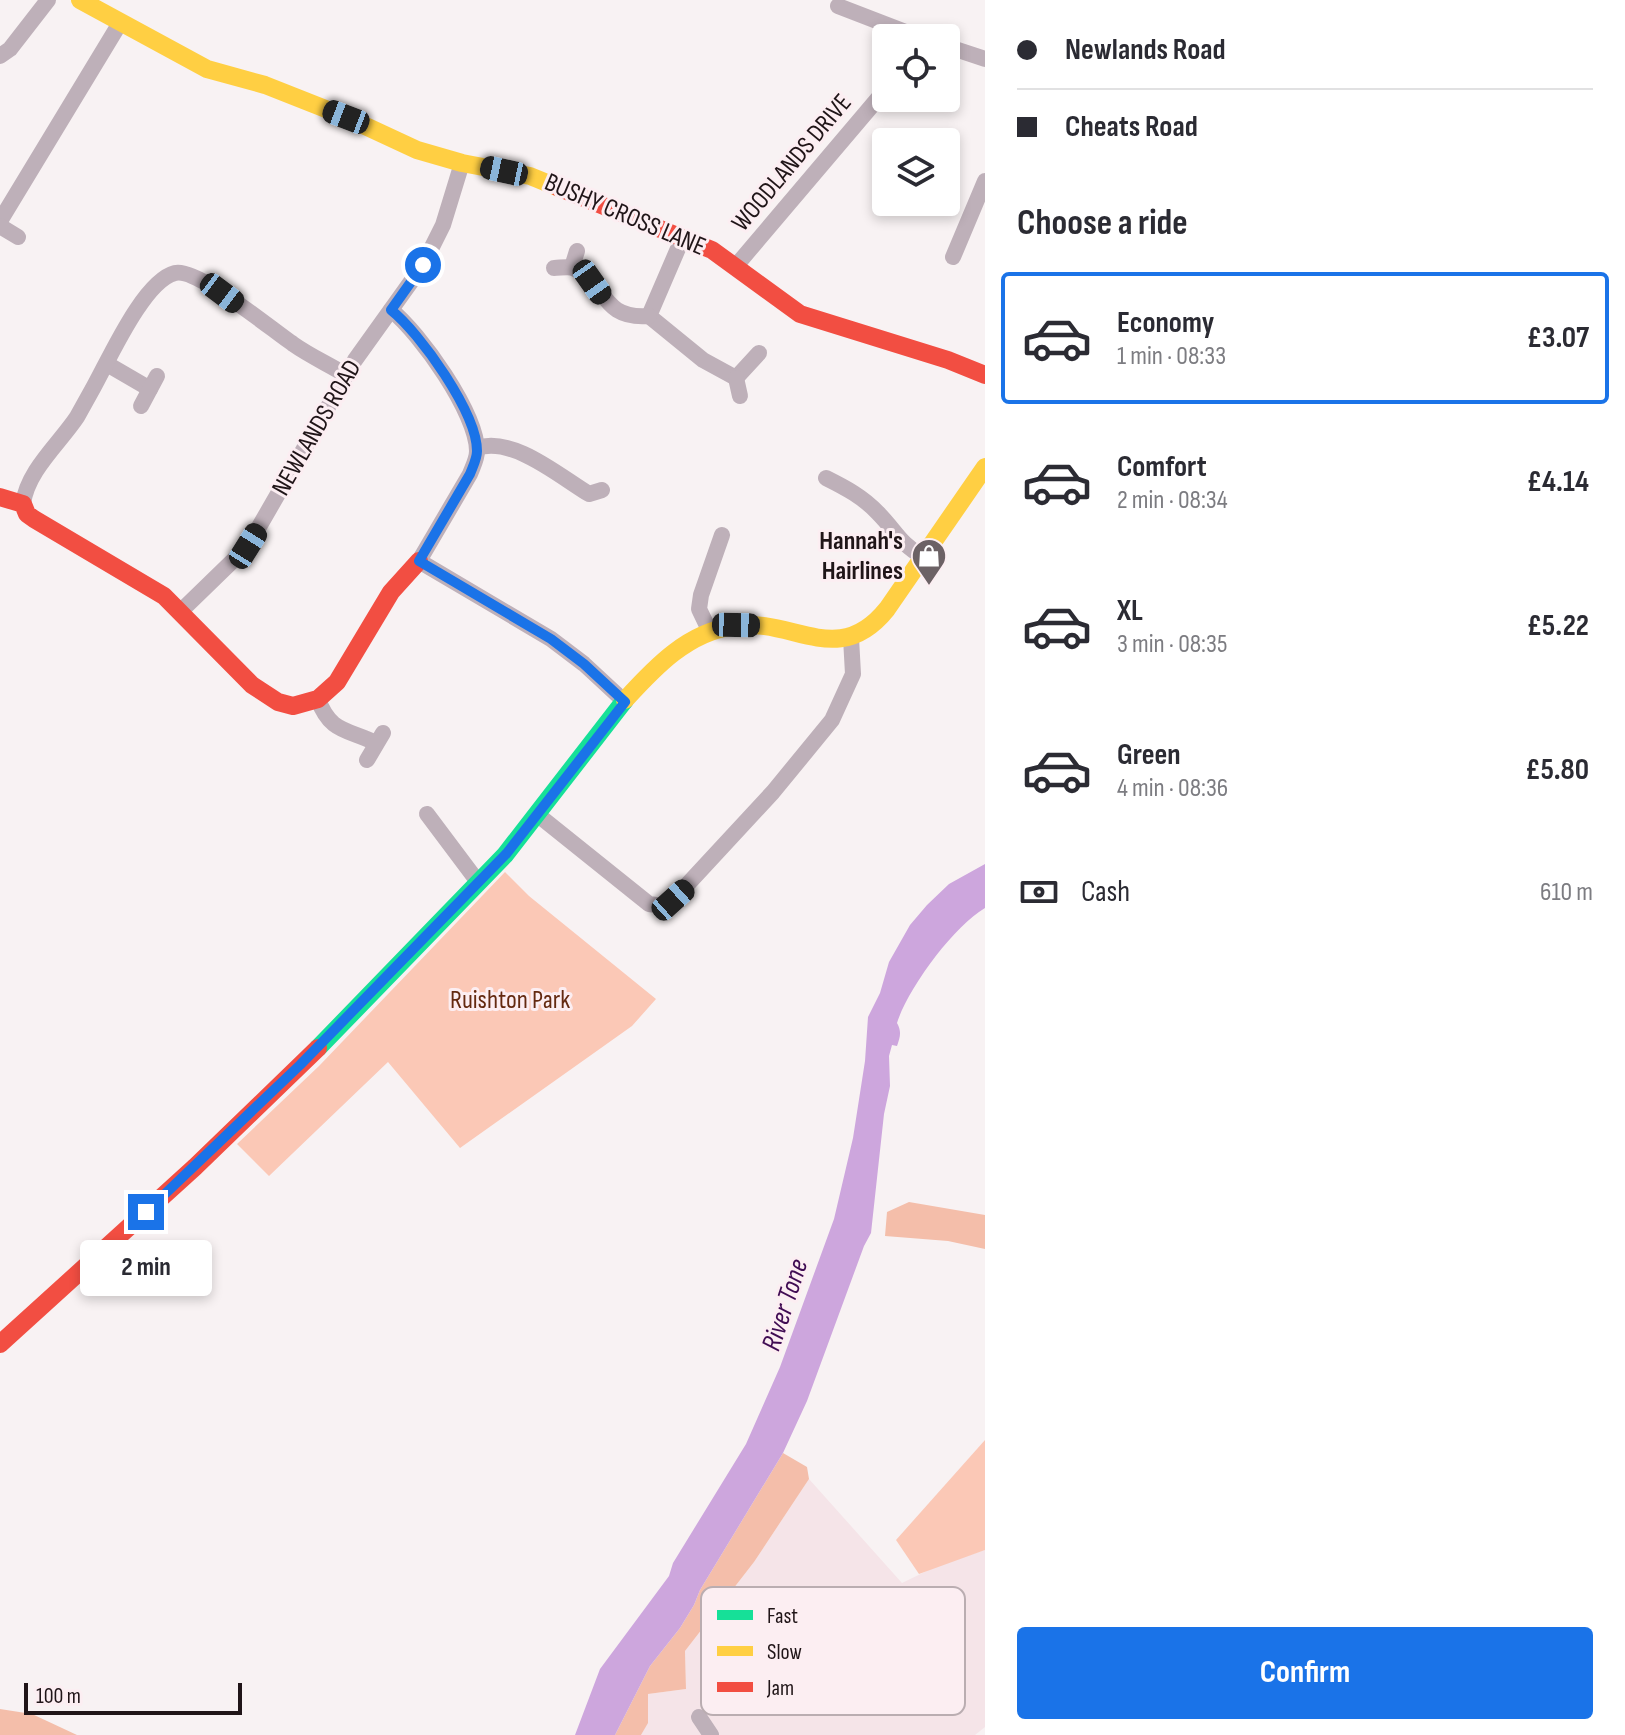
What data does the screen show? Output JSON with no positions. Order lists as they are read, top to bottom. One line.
{"streets":{"street":["WOODLANDS DRIVE","BUSHY CROSS LANE","NEWLANDS ROAD"]},"crossings":[["WOODLANDS DRIVE","BUSHY CROSS LANE"],["BUSHY CROSS LANE","NEWLANDS ROAD"]],"water":["River Tone"],"parks":["Ruishton Park"],"places":{"shop":["Hannah's Hairlines"]},"legend":["Fast","Slow","Jam"],"scale_bar":"100 m","page":{"banner":["Newlands Road","Cheats Road"],"heading":"Choose a ride","list":[{"name":"Economy","note":"1 min · 08:33","value":"£3.07"},{"name":"Comfort","note":"2 min · 08:34","value":"£4.14"},{"name":"XL","note":"3 min · 08:35","value":"£5.22"},{"name":"Green","note":"4 min · 08:36","value":"£5.80"}],"pay":["Cash","610 m"],"bubble":"2 min","buttons":"Confirm","scale":"100 m"}}
